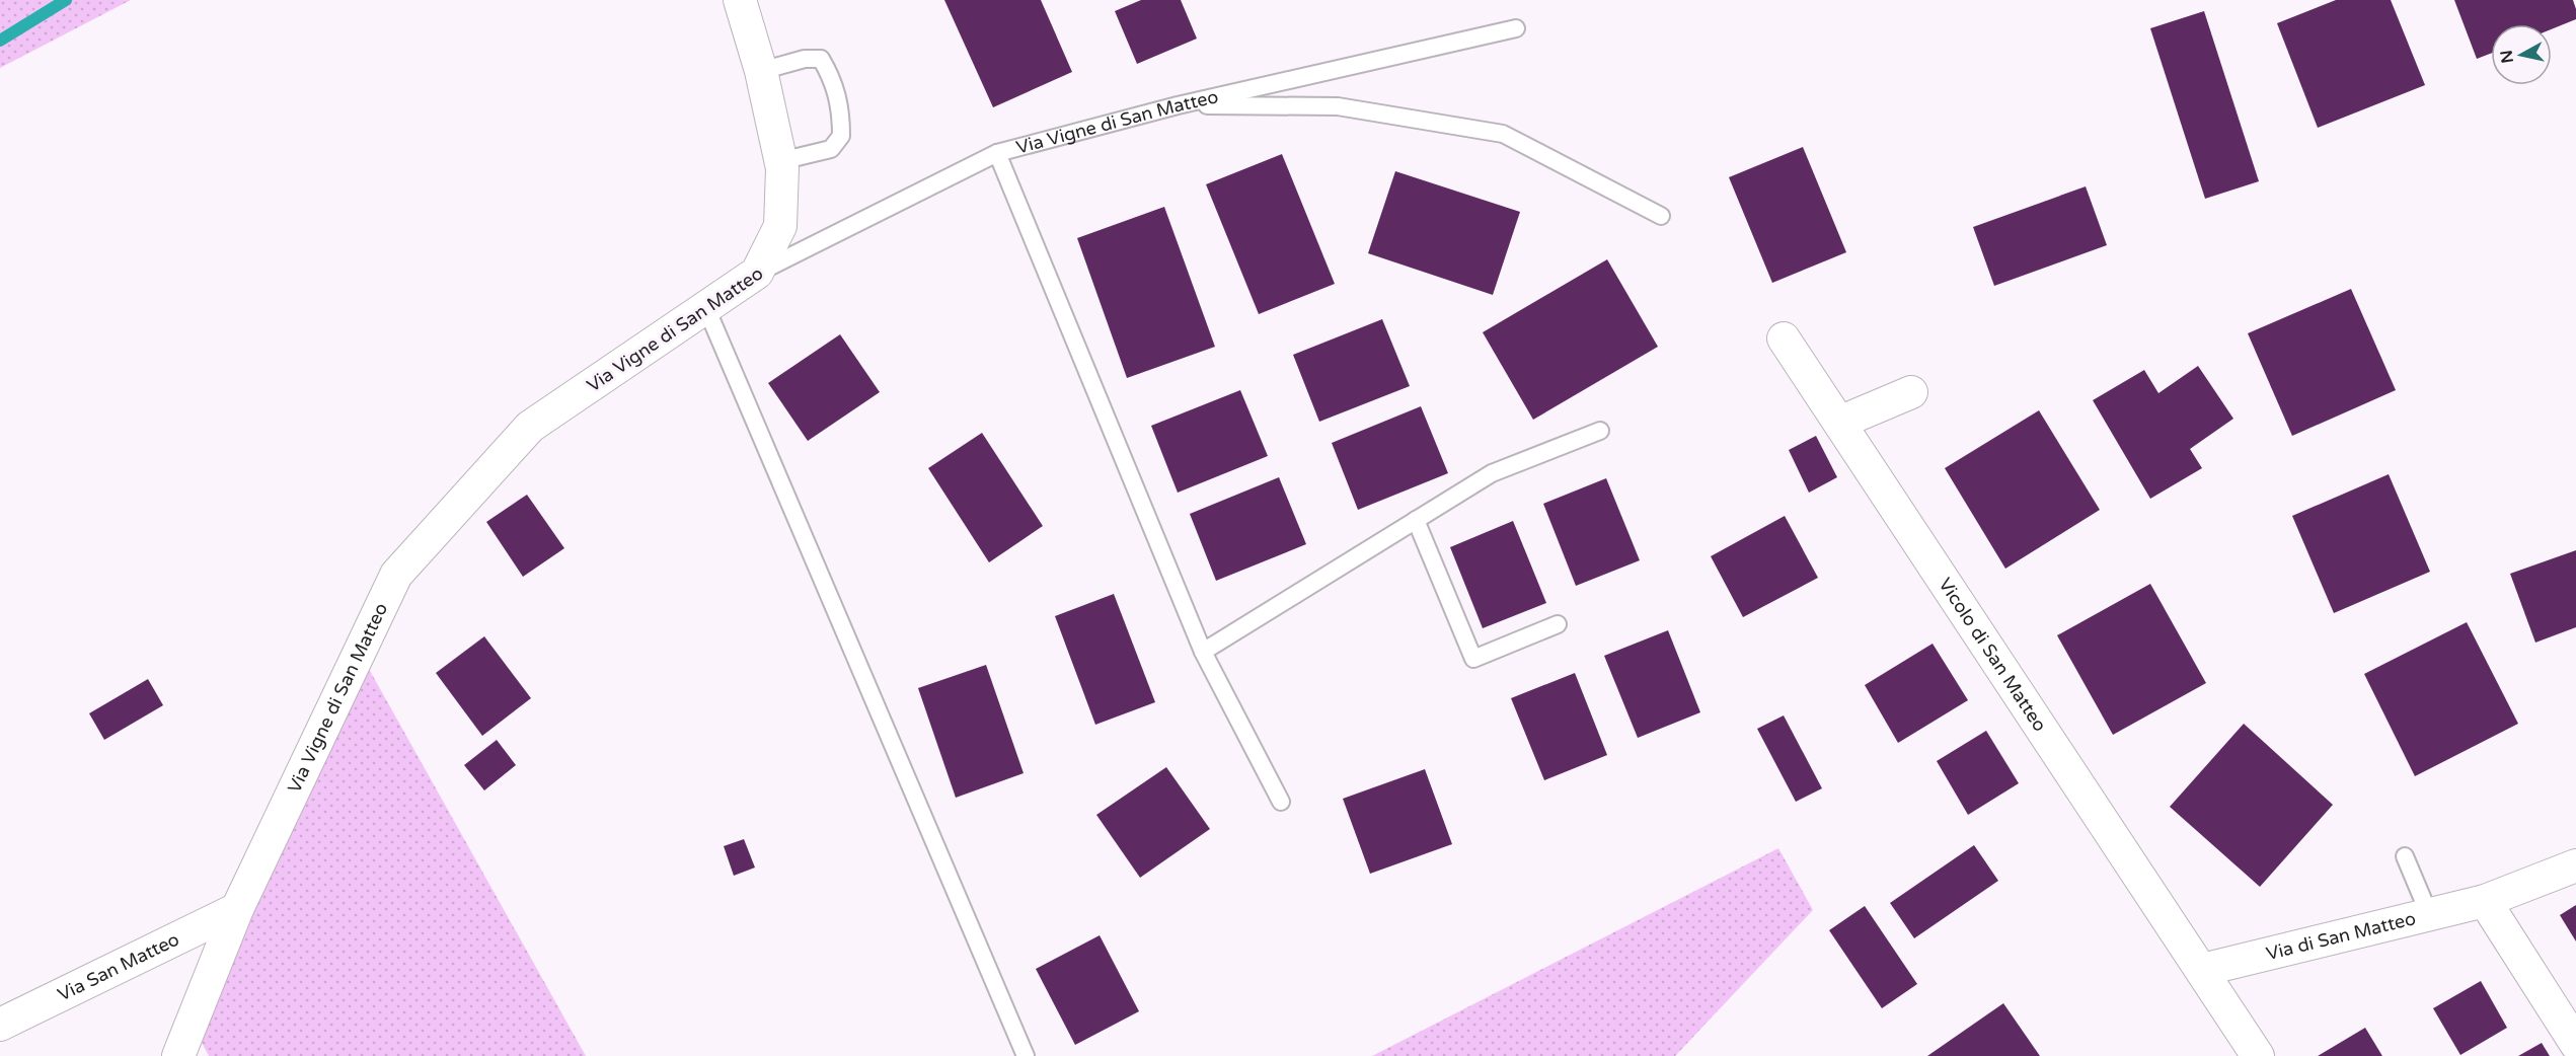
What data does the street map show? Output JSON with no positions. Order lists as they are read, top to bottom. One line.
{"streets":{"street":["Via Vigne di San Matteo","Vicolo di San Matteo","Via di San Matteo","Via San Matteo"]},"crossings":[["Via Vigne di San Matteo","Via San Matteo"],["Vicolo di San Matteo","Via di San Matteo"]],"north":"left"}
